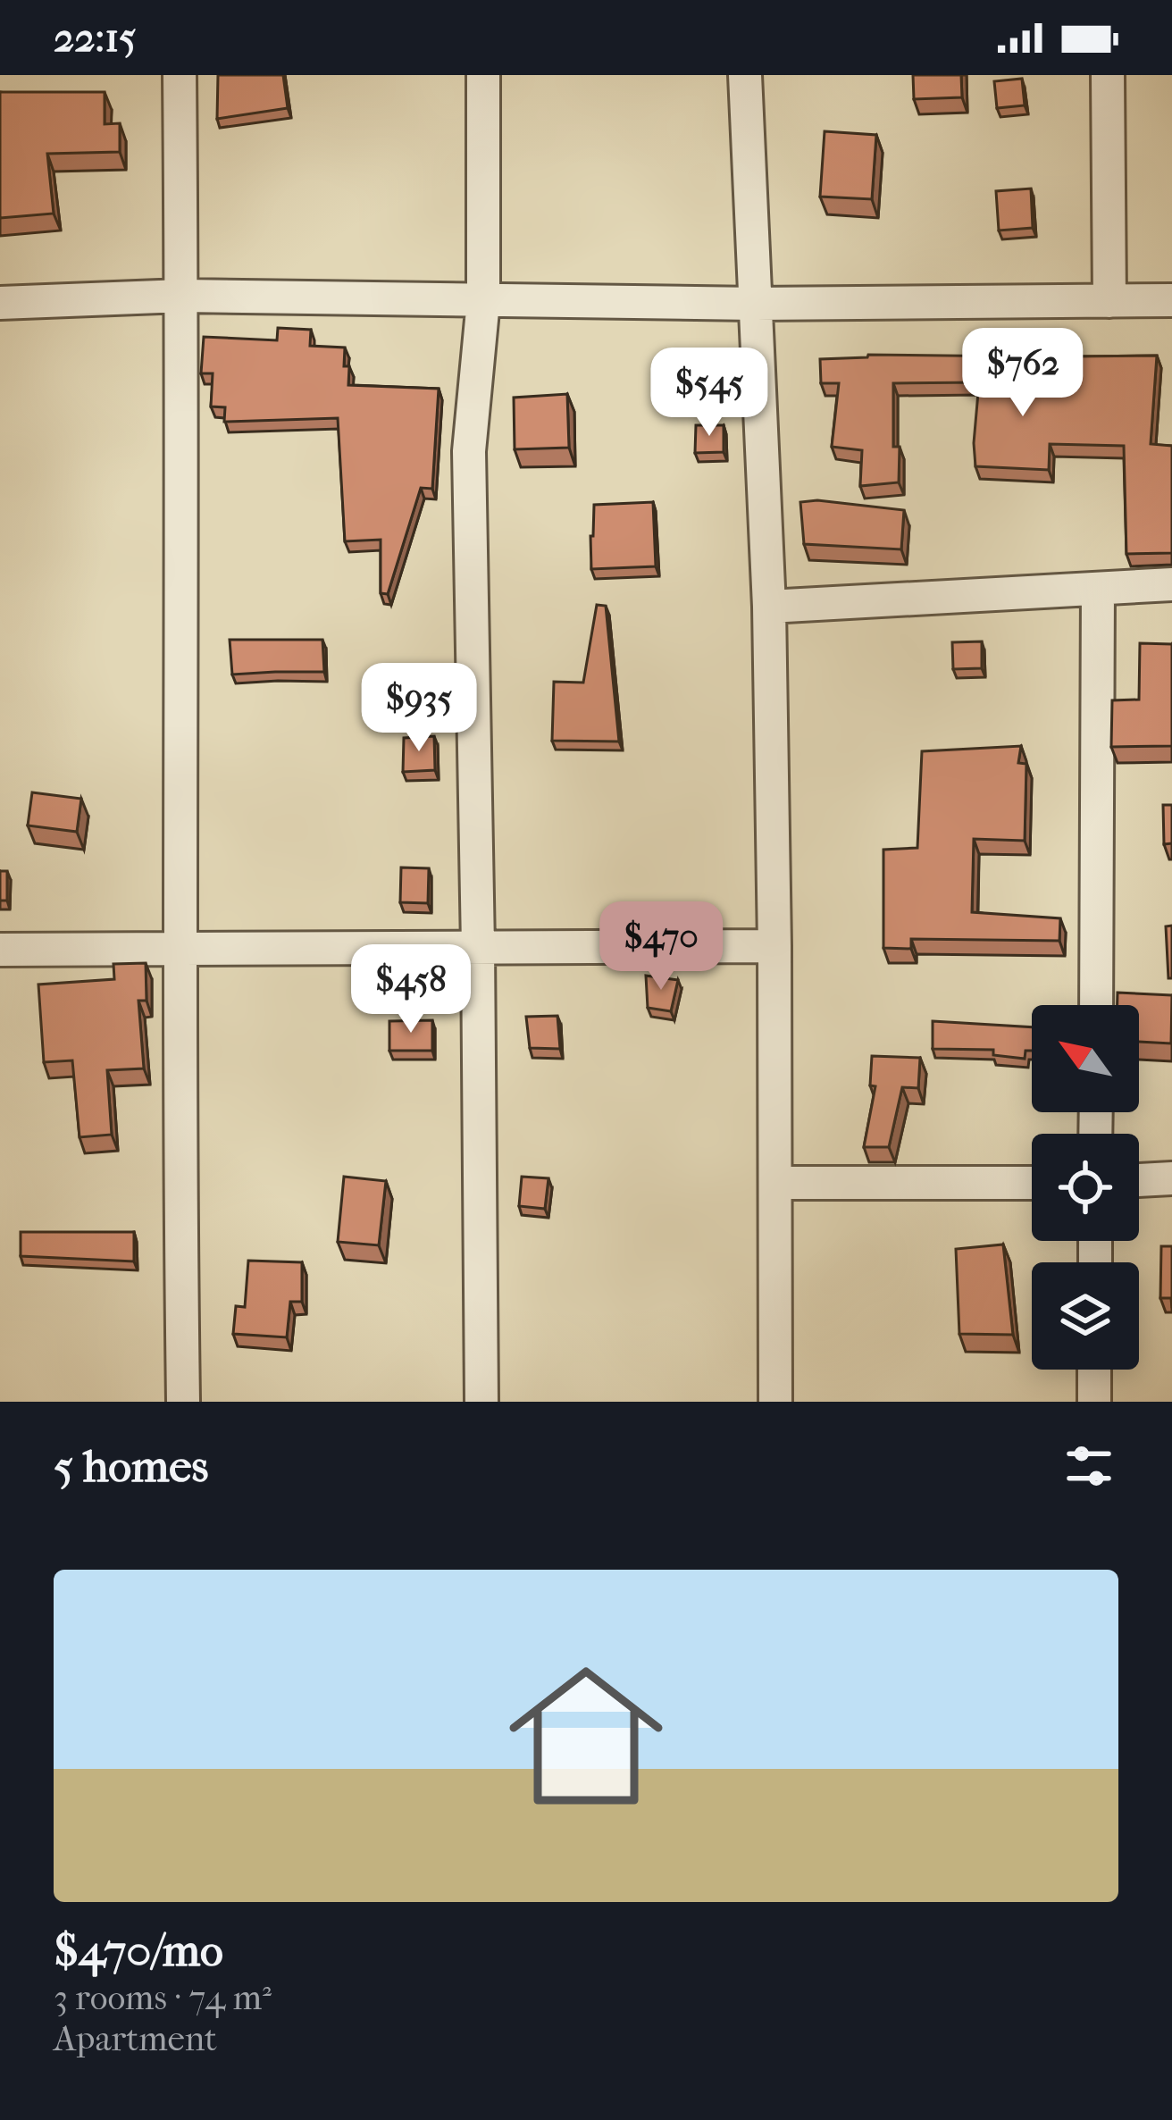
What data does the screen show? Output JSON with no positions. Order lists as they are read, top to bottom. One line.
{"north":"top left","page":{"status":"22:15","price":["$762","$545","$935","$470","$458"],"heading":"5 homes","list":[{"name":"$470/mo","note":"3 rooms · 74 m² · Apartment"}]}}
